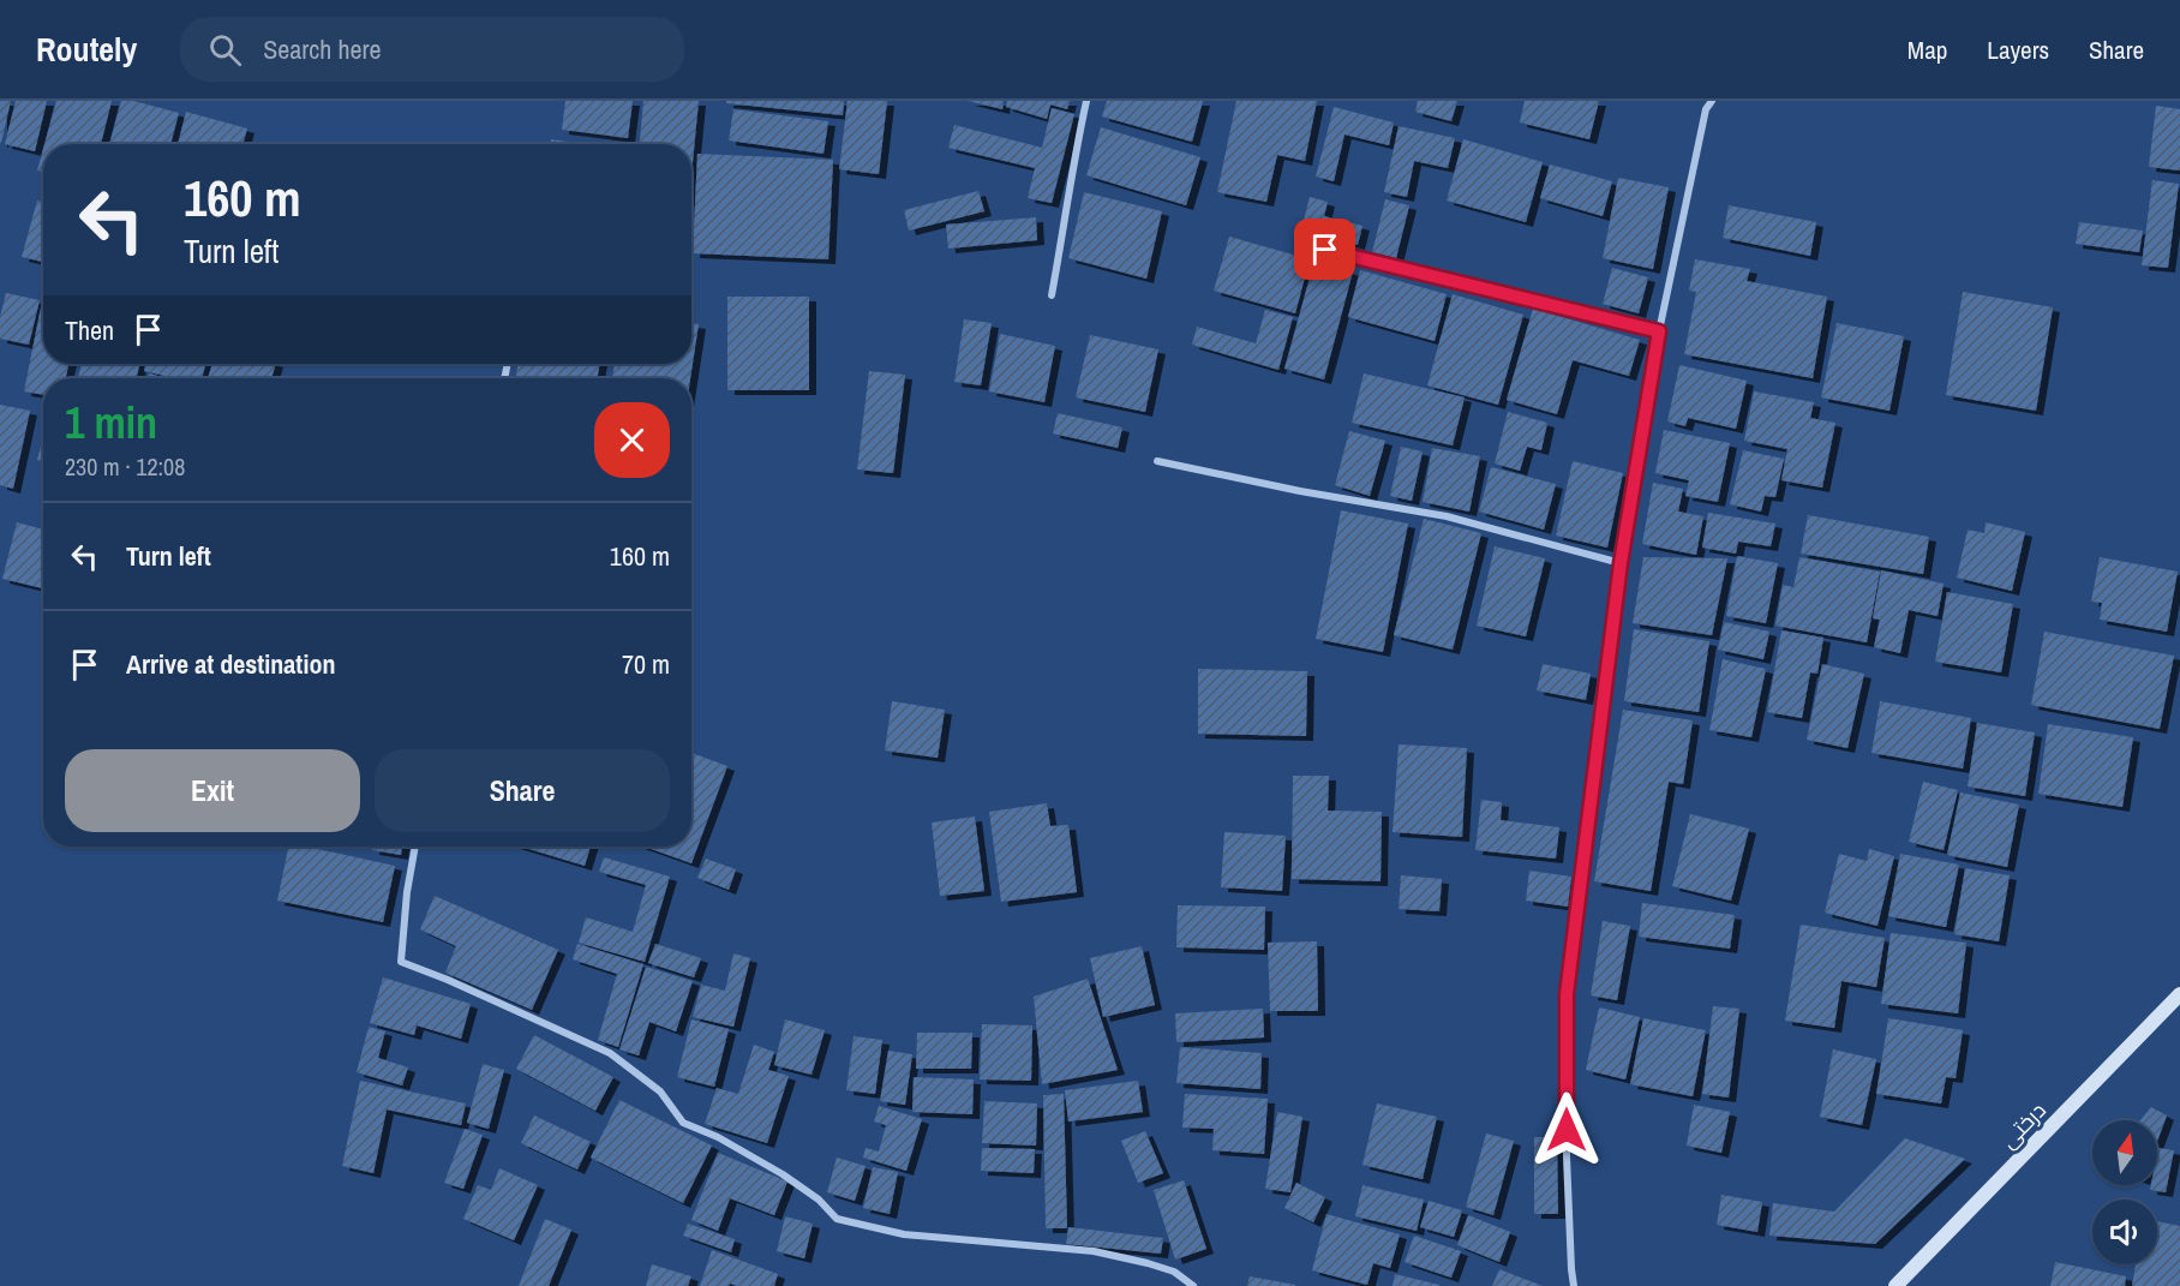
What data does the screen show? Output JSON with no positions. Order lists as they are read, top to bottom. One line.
{"streets":{"street":["درختی"]},"north":"top","page":{"header":"Routely","search":"Search here","nav":["Map","Layers","Share"],"turn":["160 m","Turn left"],"then":"Then","heading":["1 min","230 m · 12:08"],"list":[{"name":"Turn left","value":"160 m"},{"name":"Arrive at destination","value":"70 m"}],"buttons":["Exit","Share"]}}
